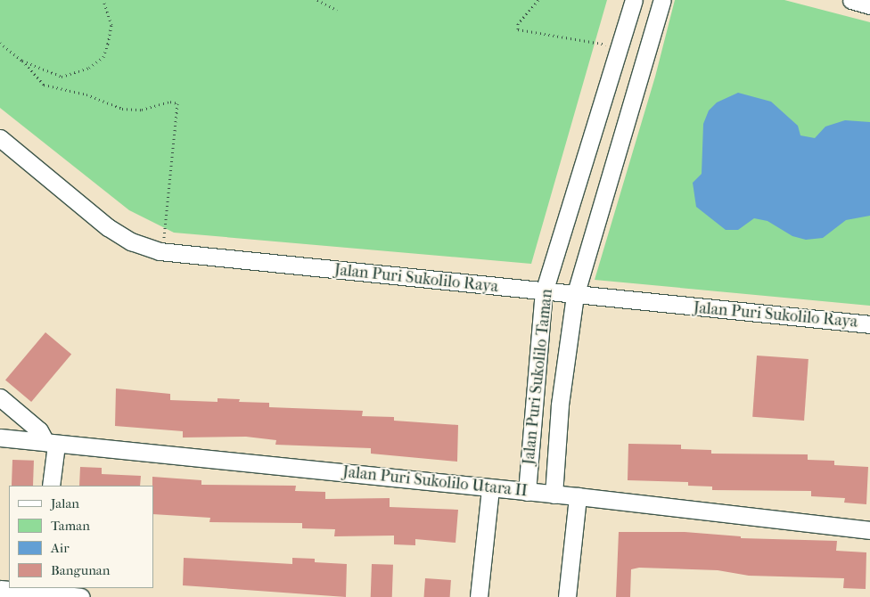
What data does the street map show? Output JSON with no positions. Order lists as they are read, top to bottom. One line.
{"streets":{"street":["Jalan Puri Sukolilo Raya","Jalan Puri Sukolilo Taman","Jalan Puri Sukolilo Utara II"]},"crossings":[["Jalan Puri Sukolilo Raya","Jalan Puri Sukolilo Taman"],["Jalan Puri Sukolilo Taman","Jalan Puri Sukolilo Utara II"]],"legend":["Jalan","Taman","Air","Bangunan"]}
